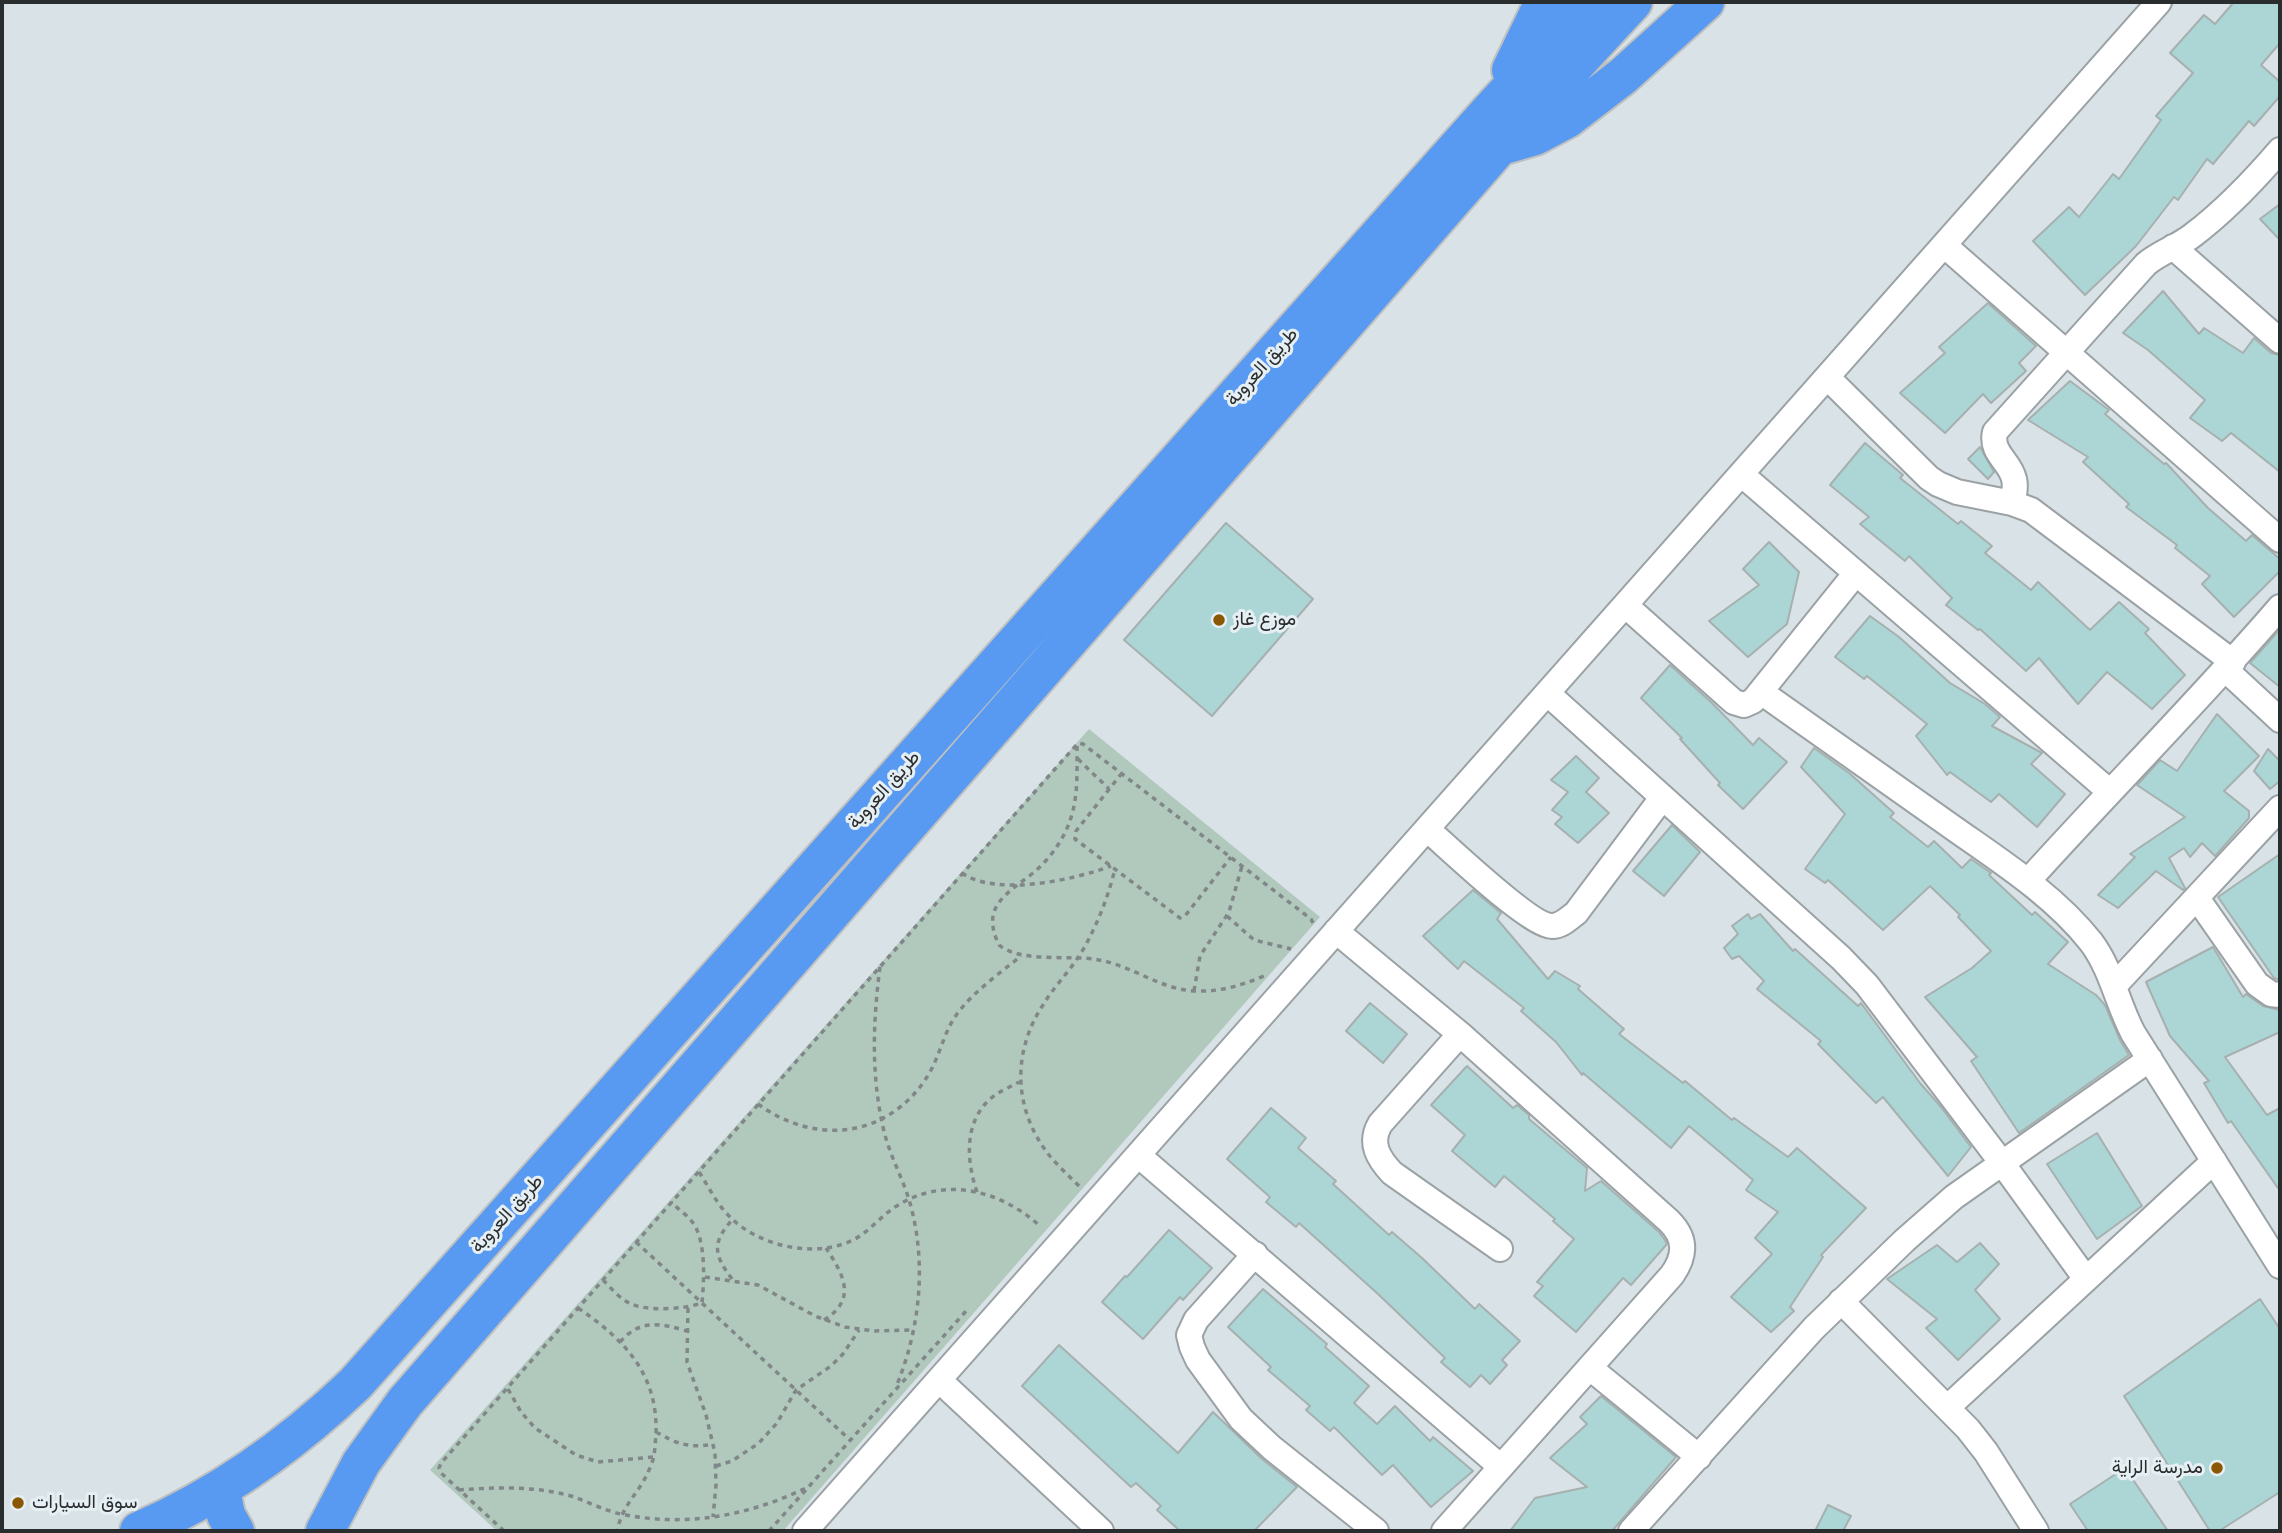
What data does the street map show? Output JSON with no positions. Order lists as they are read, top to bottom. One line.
{"streets":{"highway":["طريق العروبة"]},"places":["موزع غاز","مدرسة الراية","سوق السيارات"]}
